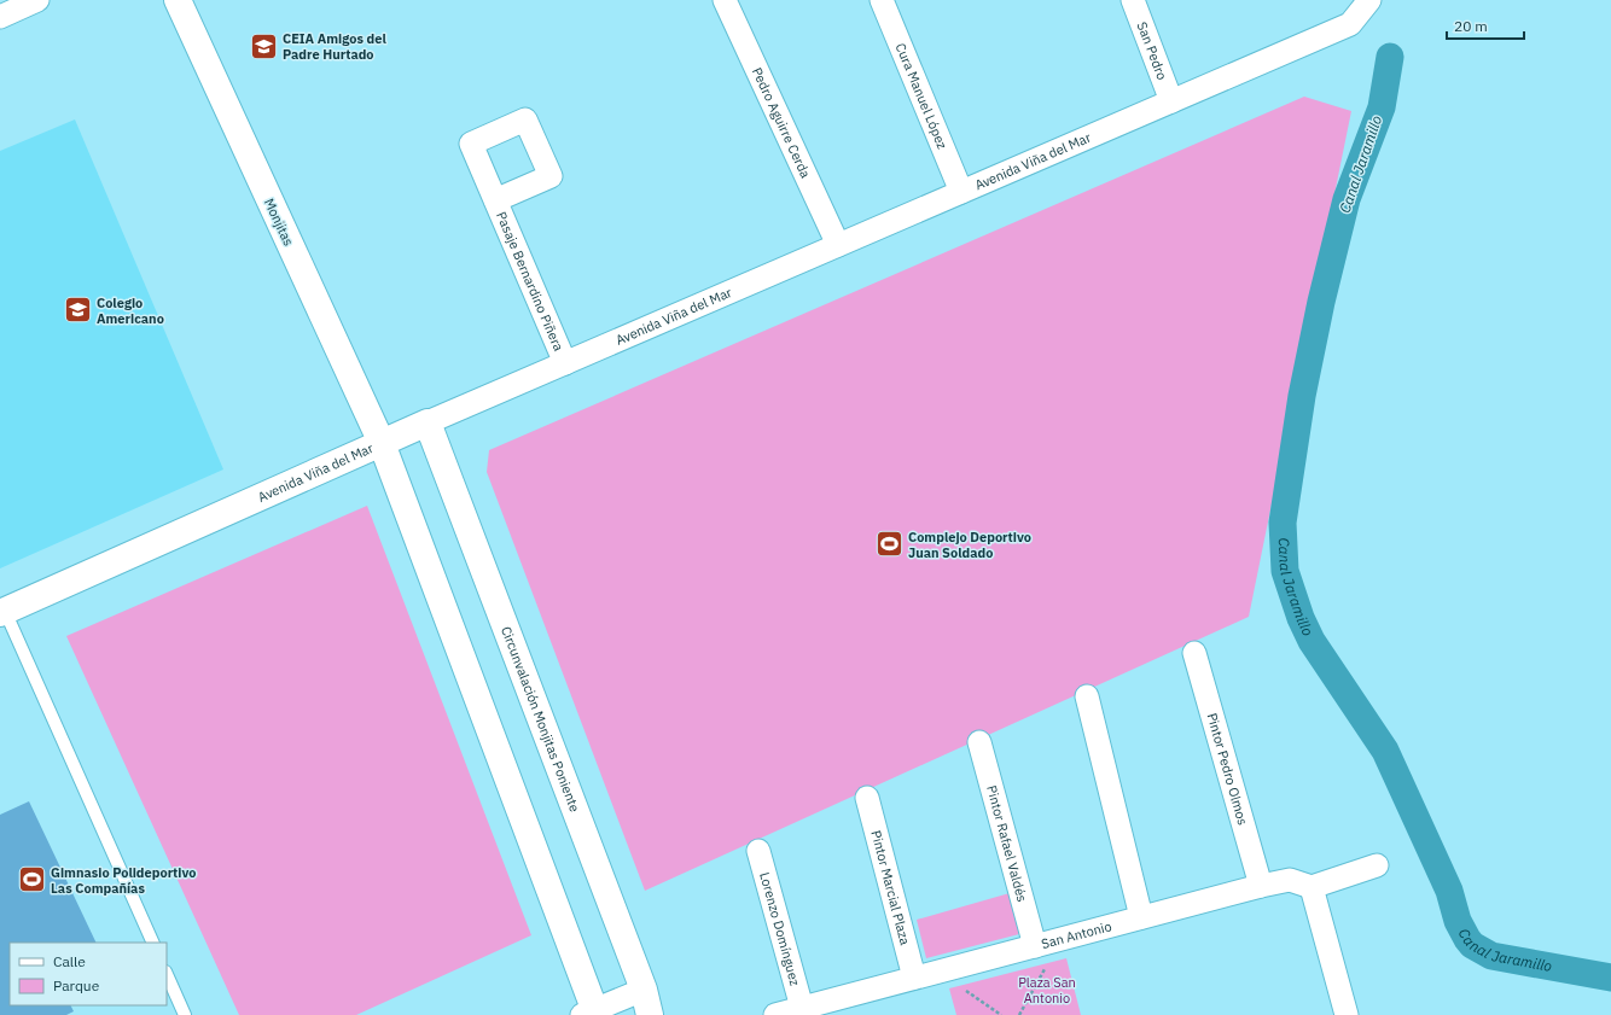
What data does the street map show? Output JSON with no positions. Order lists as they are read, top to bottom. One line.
{"streets":{"street":["San Pedro","Cura Manuel López","Pedro Aguirre Cerda","Avenida Viña del Mar","Monjitas","Pasaje Bernardino Piñera","Circunvalación Monjitas Poniente","Pintor Pedro Olmos","Pintor Rafael Valdés","Pintor Marcial Plaza","Lorenzo Domínguez","San Antonio"]},"crossings":[["San Pedro","Avenida Viña del Mar"],["Cura Manuel López","Avenida Viña del Mar"],["Pedro Aguirre Cerda","Avenida Viña del Mar"],["Avenida Viña del Mar","Monjitas"],["Avenida Viña del Mar","Pasaje Bernardino Piñera"],["Avenida Viña del Mar","Circunvalación Monjitas Poniente"],["Pintor Pedro Olmos","San Antonio"],["Pintor Rafael Valdés","San Antonio"],["Pintor Marcial Plaza","San Antonio"],["Lorenzo Domínguez","San Antonio"]],"water":["Canal Jaramillo"],"parks":["Plaza San Antonio"],"places":{"school or university":["CEIA Amigos del Padre Hurtado","Colegio Americano"],"sports":["Complejo Deportivo Juan Soldado","Gimnasio Polideportivo Las Compañías"]},"legend":["Calle","Parque"],"scale_bar":"20 m"}
